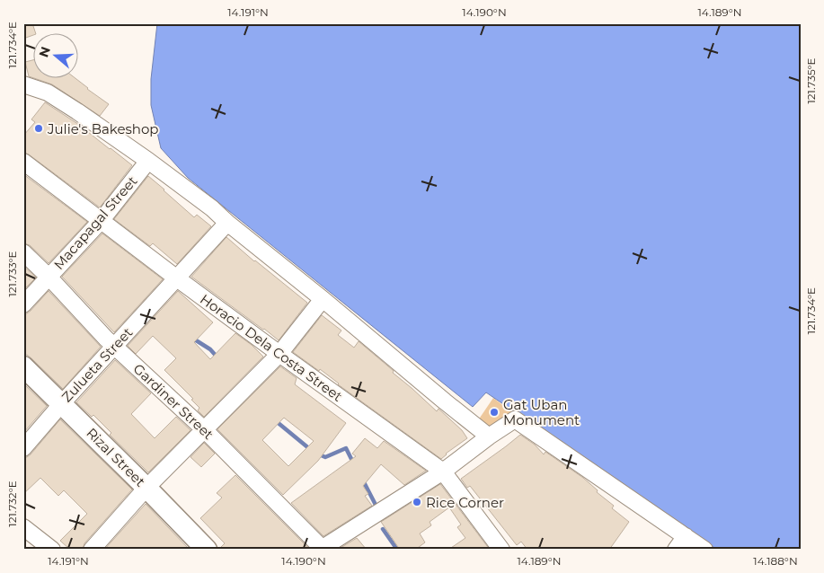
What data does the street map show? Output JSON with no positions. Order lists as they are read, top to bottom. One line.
{"streets":{"main road":["Rizal Street"],"street":["Macapagal Street","Horacio Dela Costa Street","Zulueta Street","Gardiner Street"]},"crossings":[["Macapagal Street","Horacio Dela Costa Street"],["Macapagal Street","Gardiner Street"],["Horacio Dela Costa Street","Zulueta Street"],["Zulueta Street","Gardiner Street"],["Zulueta Street","Rizal Street"]],"places":["Julie's Bakeshop","Gat Uban Monument","Rice Corner"],"north":"left","coordinates":["14.191°N","14.190°N","14.189°N","121.734°E","121.735°E","121.733°E","121.732°E","14.188°N"]}
